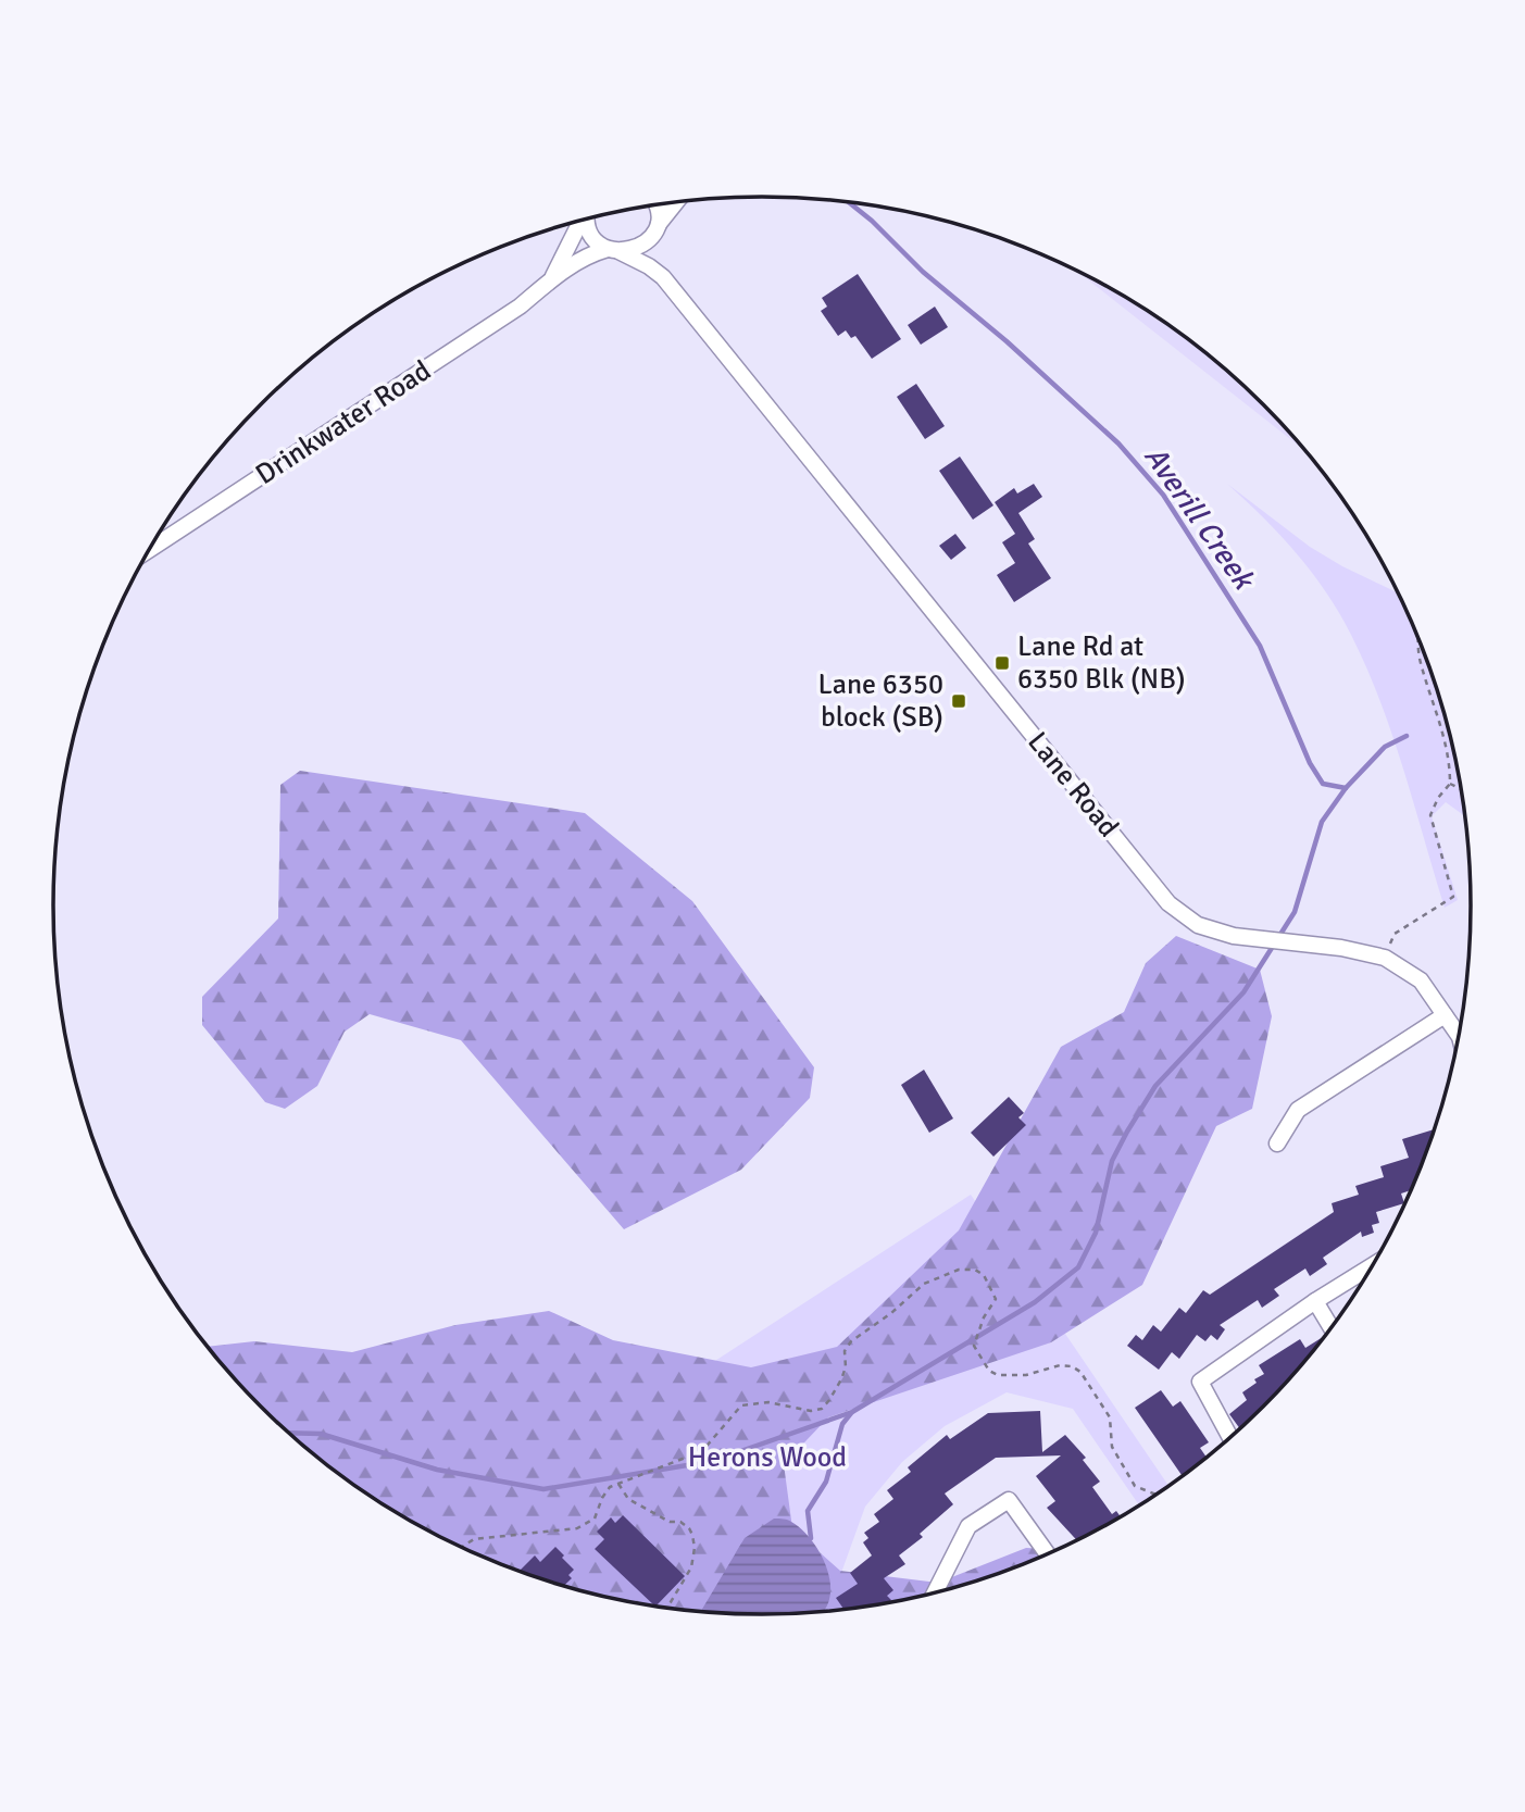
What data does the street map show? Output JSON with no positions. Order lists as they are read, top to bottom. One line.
{"streets":{"street":["Drinkwater Road","Lane Road"]},"crossings":[["Drinkwater Road","Lane Road"]],"water":["Averill Creek"],"parks":["Herons Wood"],"places":{"transit":["Lane Rd at 6350 Blk (NB)","Lane 6350 block (SB)"]}}
